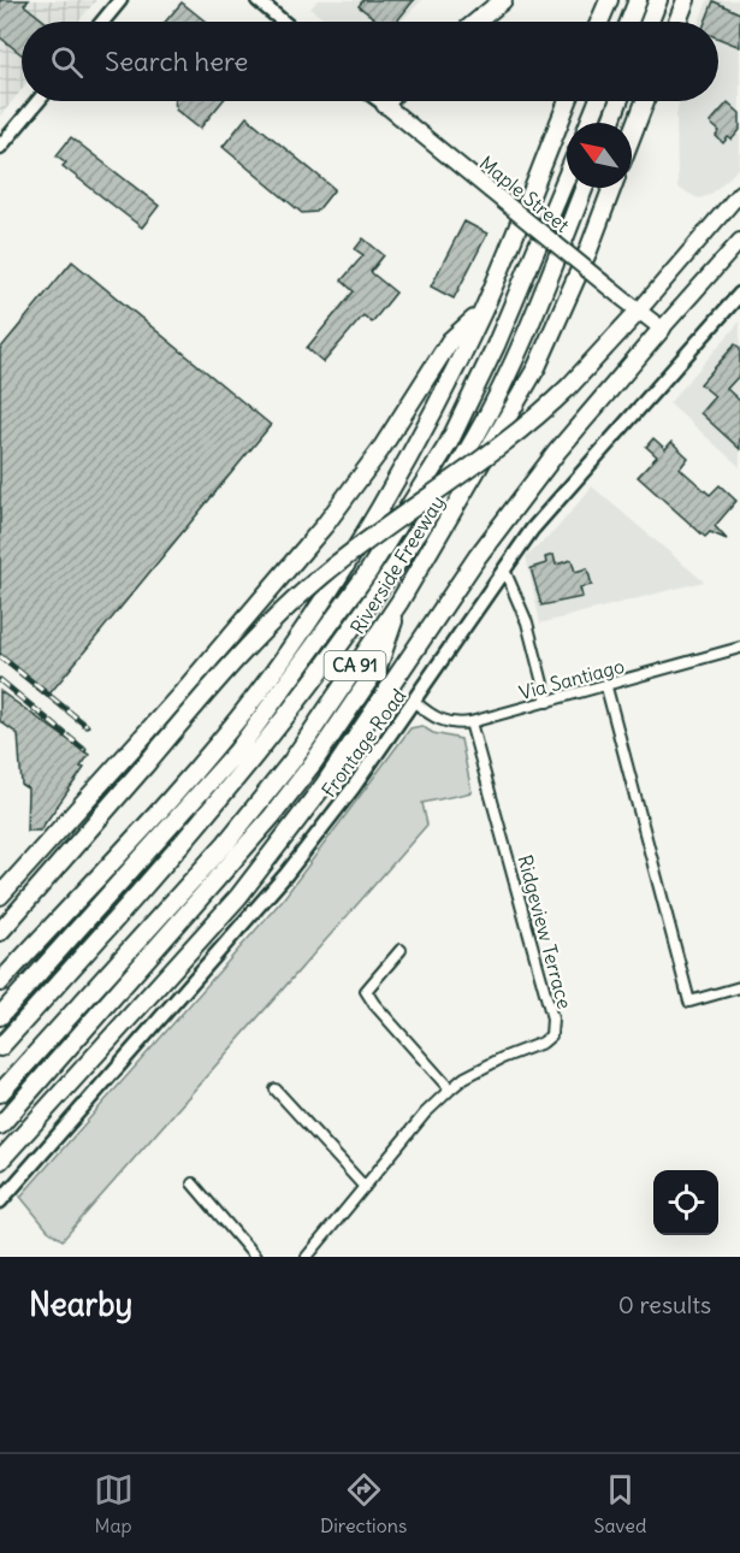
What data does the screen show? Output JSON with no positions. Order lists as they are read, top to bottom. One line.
{"streets":{"highway":["Riverside Freeway","CA 91"],"main road":["Maple Street","Frontage Road"],"street":["Via Santiago","Ridgeview Terrace"]},"crossings":[["Via Santiago","Frontage Road"],["Via Santiago","Ridgeview Terrace"]],"north":"top left","page":{"search":"Search here","heading":["Nearby","0 results"],"nav":["Map","Directions","Saved"]}}
